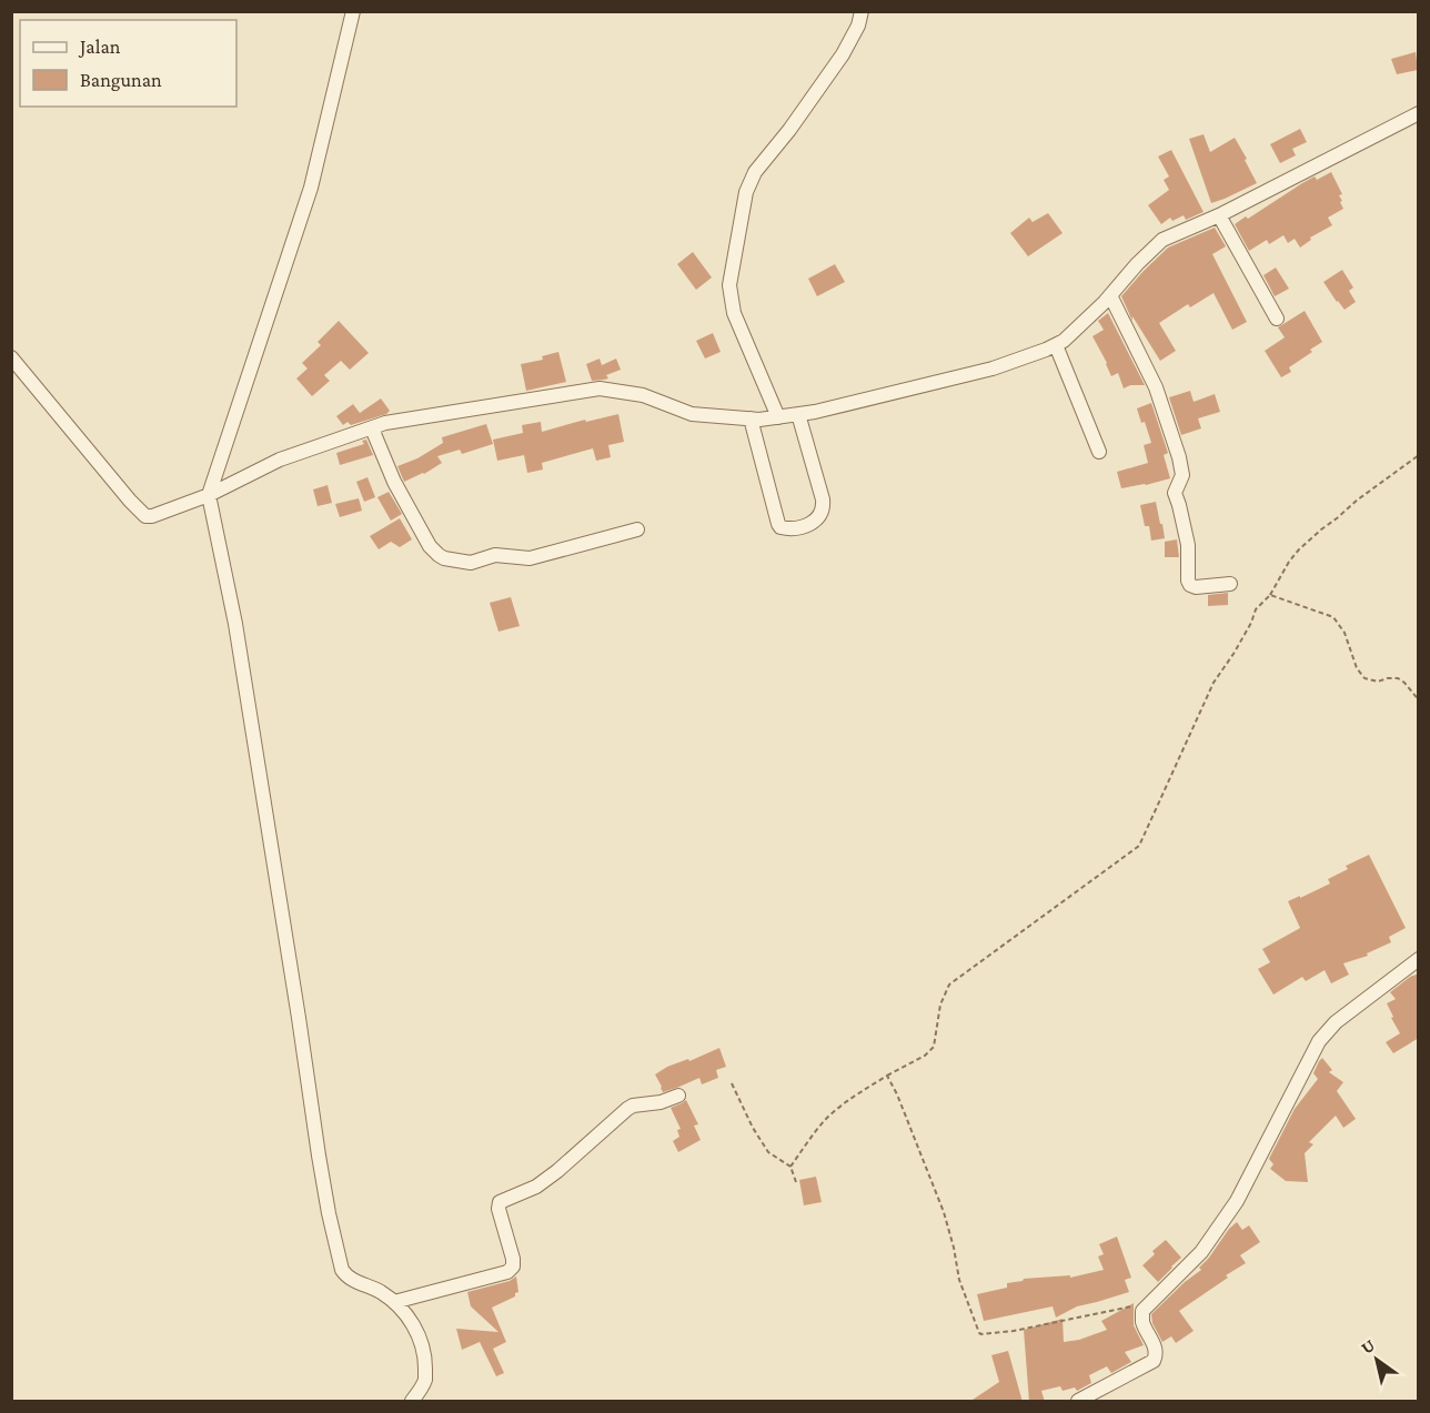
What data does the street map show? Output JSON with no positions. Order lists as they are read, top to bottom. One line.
{"legend":["Jalan","Bangunan"],"north":"top left"}
